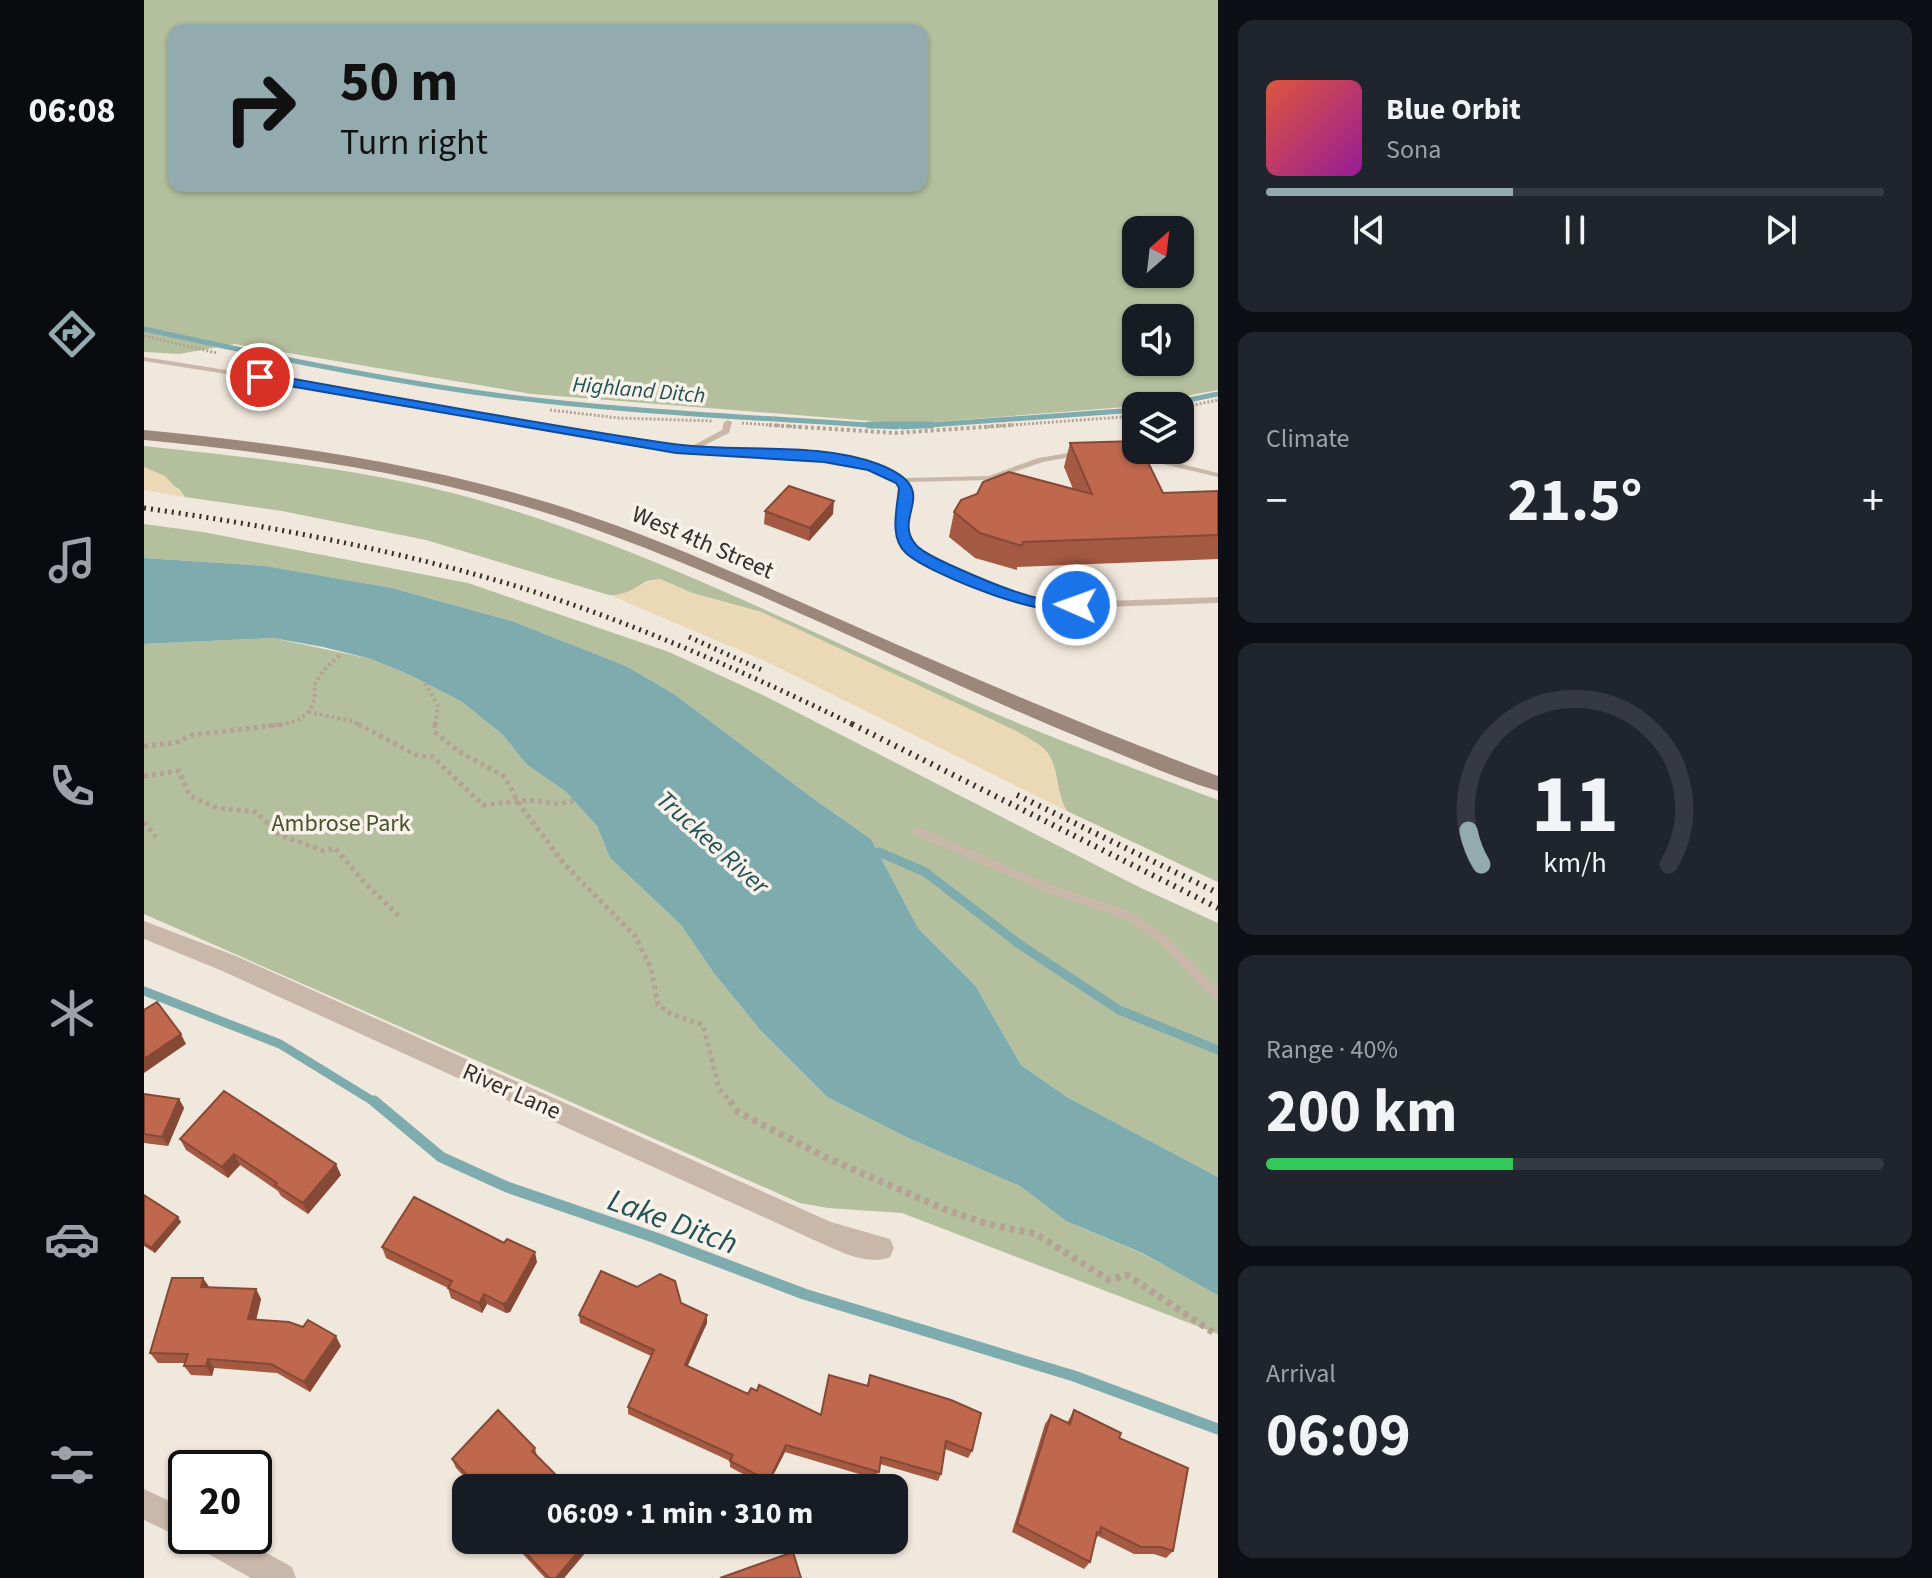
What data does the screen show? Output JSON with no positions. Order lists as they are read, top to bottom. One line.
{"streets":{"main road":["West 4th Street"],"street":["River Lane"]},"water":["Highland Ditch","Truckee River","Lake Ditch"],"parks":["Ambrose Park"],"north":"top right","page":{"tabs":"06:08","turn":["50 m","Turn right"],"song":["Blue Orbit","Sona"],"tile":["Climate",["Range · 40%","200 km"],["Arrival","06:09"]],"heat":["−","21.5°","+"],"limit":"20","trip":"06:09 · 1 min · 310 m","gauge":["11","km/h"]}}
